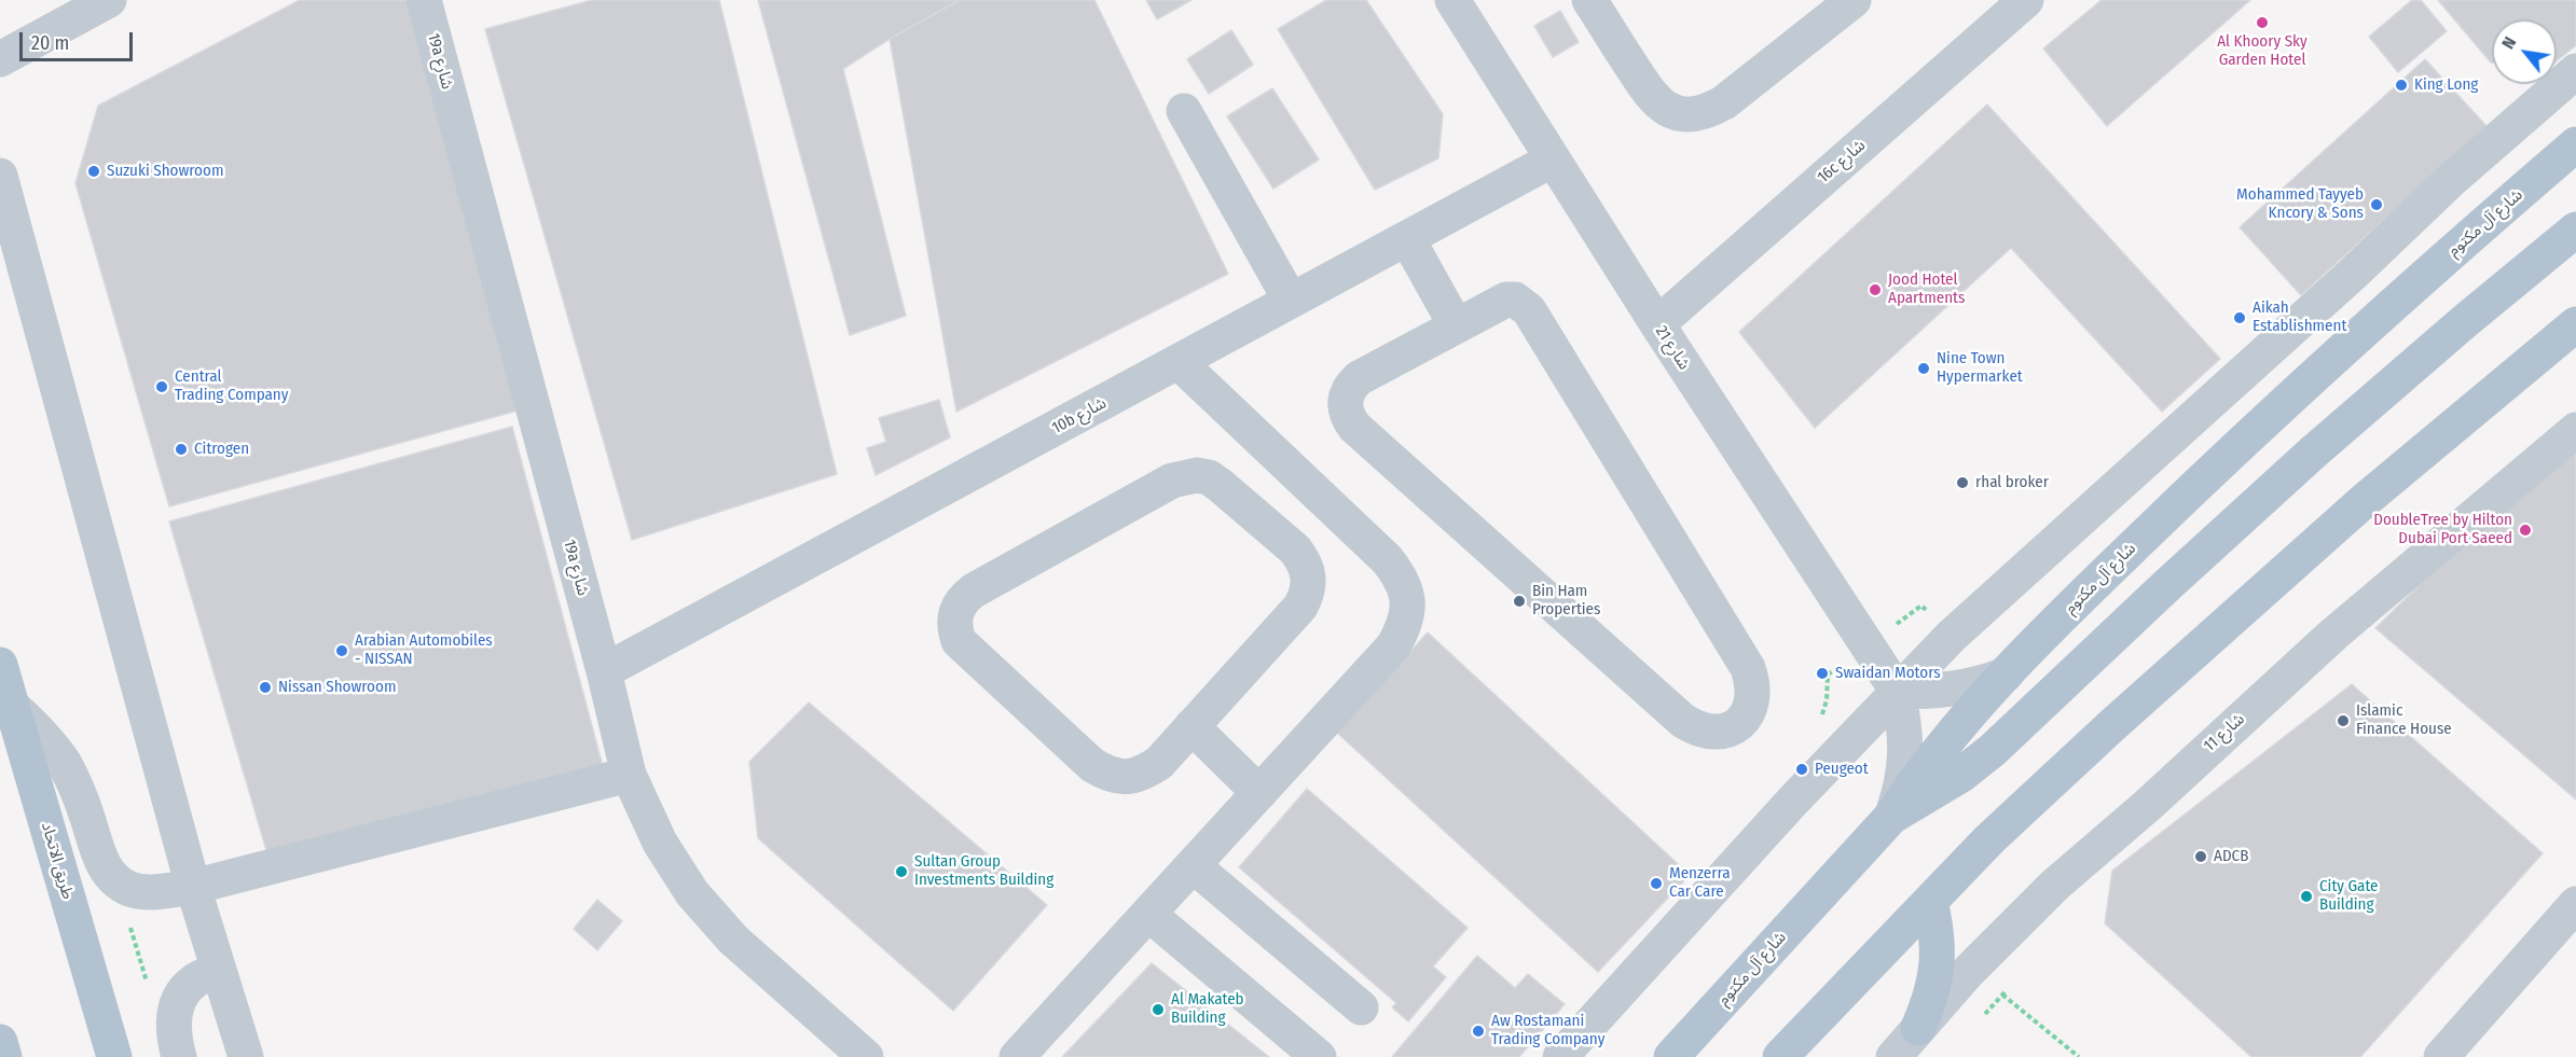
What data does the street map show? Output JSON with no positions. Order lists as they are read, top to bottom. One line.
{"streets":{"main road":["شارع آل مكتوم","طريق الاتحاد"],"street":["19a شارع","16c شارع","شارع 21","10b شارع","شارع 11"]},"crossings":[["19a شارع","10b شارع"],["16c شارع","شارع 21"],["شارع آل مكتوم","شارع 21"],["شارع 21","10b شارع"]],"places":["Al Khoory Sky Garden Hotel","King Long","Suzuki Showroom","Mohammed Tayyeb Kncory & Sons","Jood Hotel Apartments","Aikah Establishment","Nine Town Hypermarket","Central Trading Company","Citrogen","rhal broker","DoubleTree by Hilton Dubai Port Saeed","Bin Ham Properties","Arabian Automobiles - NISSAN","Swaidan Motors","Nissan Showroom","Islamic Finance House","Peugeot","ADCB","Sultan Group Investments Building","Menzerra Car Care","City Gate Building","Al Makateb Building","Aw Rostamani Trading Company"],"scale_bar":"20 m","north":"top left"}
